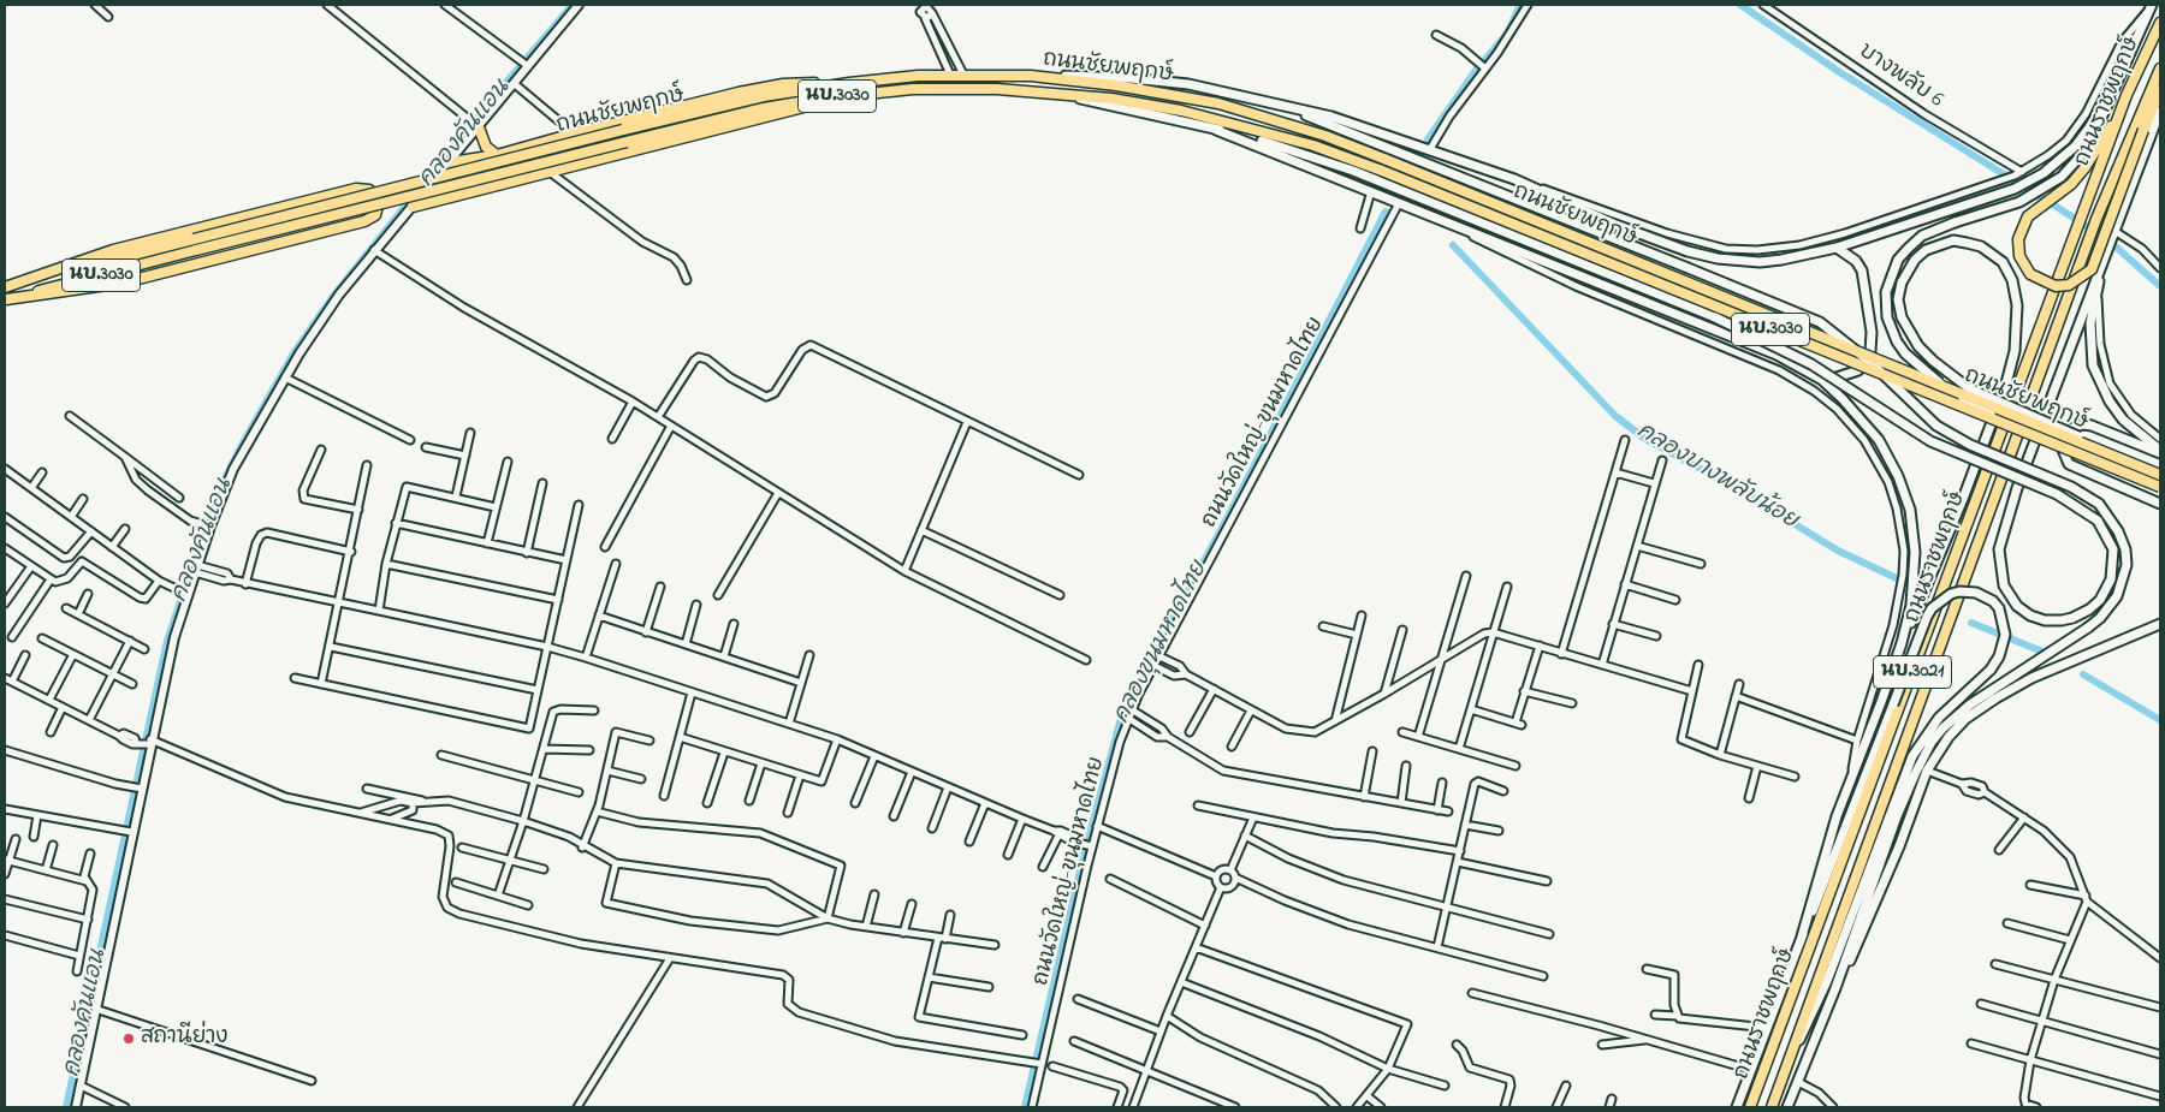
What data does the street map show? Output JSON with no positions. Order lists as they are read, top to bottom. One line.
{"streets":{"main road":["ถนนชัยพฤกษ์","นบ.3030","ถนนราชพฤกษ์","นบ.3021"],"street":["บางพลับ 6","ถนนวัดใหญ่-ขุนมหาดไทย"]},"water":["คลองคันแอน","คลองบางพลับน้อย","คลองขุนมหาดไทย"],"places":["สถานีย่าง"]}
